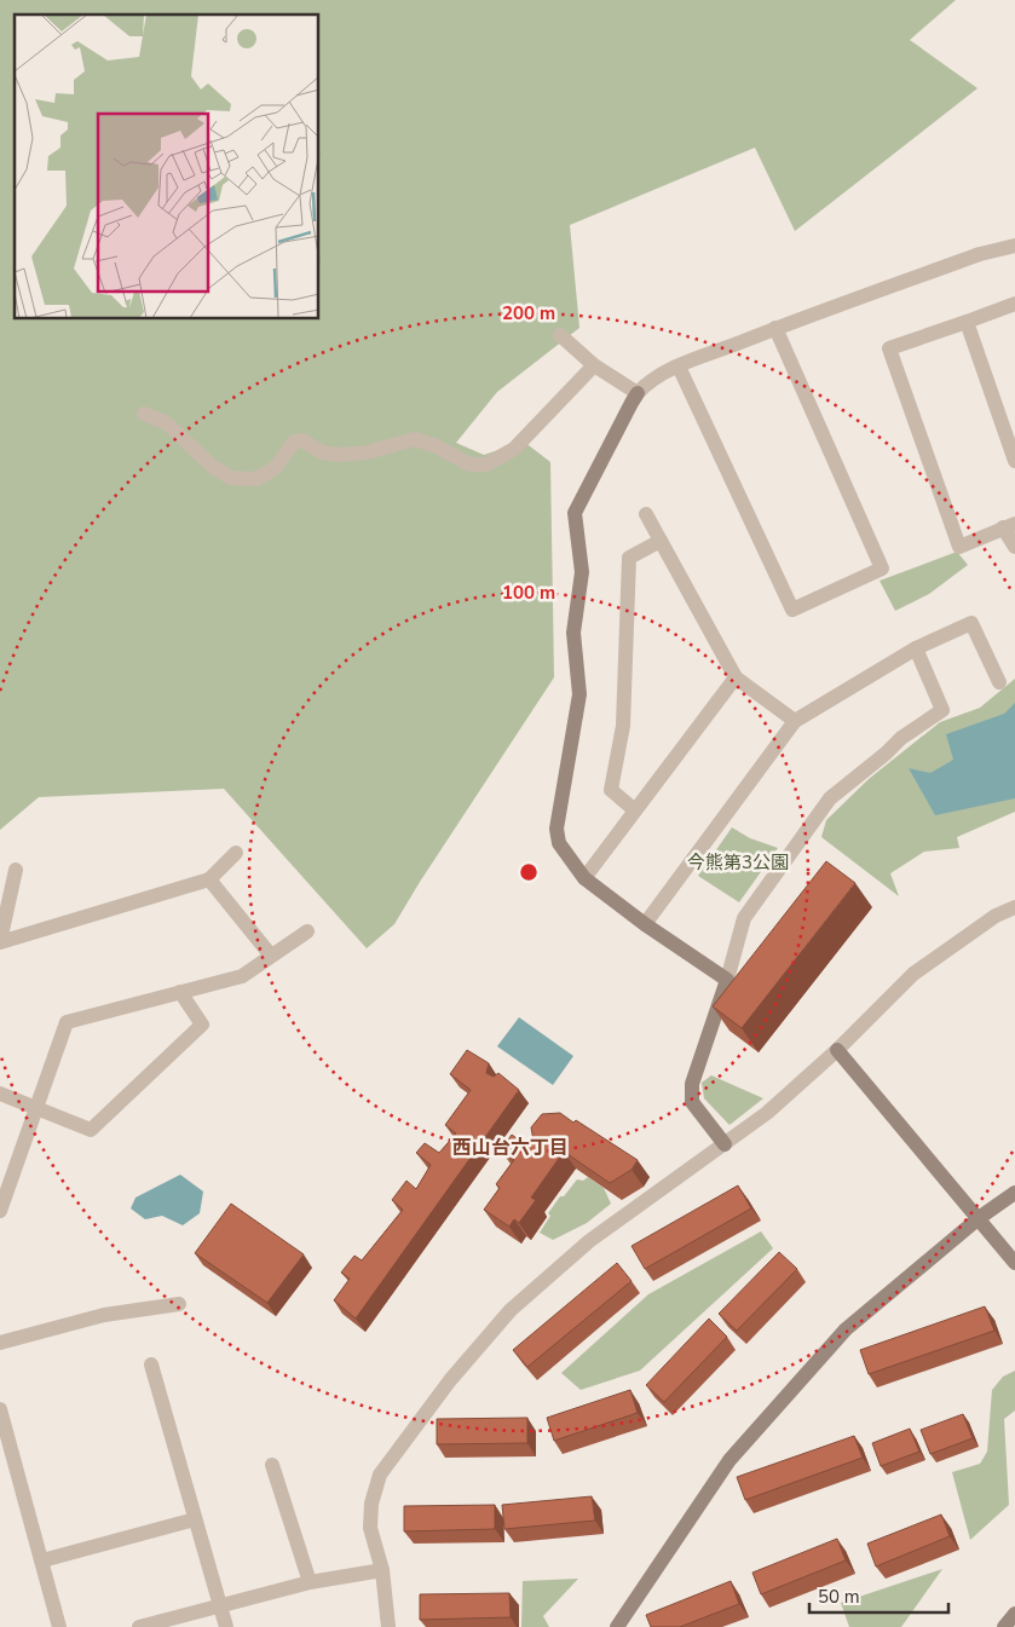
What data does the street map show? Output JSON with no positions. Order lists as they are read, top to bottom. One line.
{"districts":["西山台六丁目"],"parks":["今熊第3公園"],"scale_bar":"50 m","rings":["200 m","100 m"]}
